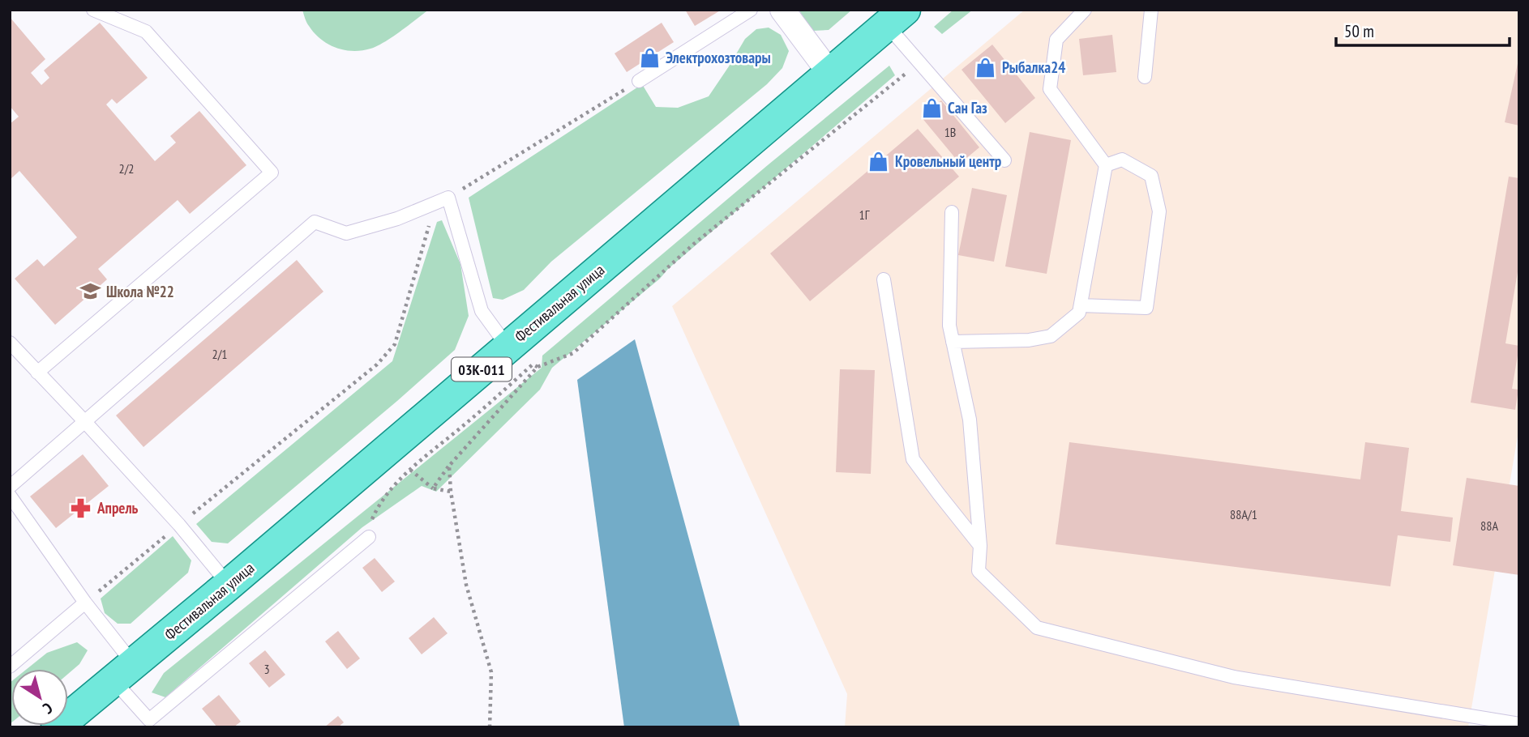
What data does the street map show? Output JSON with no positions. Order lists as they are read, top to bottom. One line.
{"streets":{"main road":["Фестивальная улица","03К-011"]},"places":{"shop":["Электрохозтовары","Рыбалка24","Сан Газ","Кровельный центр"],"school or university":["Школа №22"],"pharmacy":["Апрель"]},"house_numbers":["1В","2/2","1Г","2/1","88А/1","88А","3"],"scale_bar":"50 m","north":"bottom right"}
